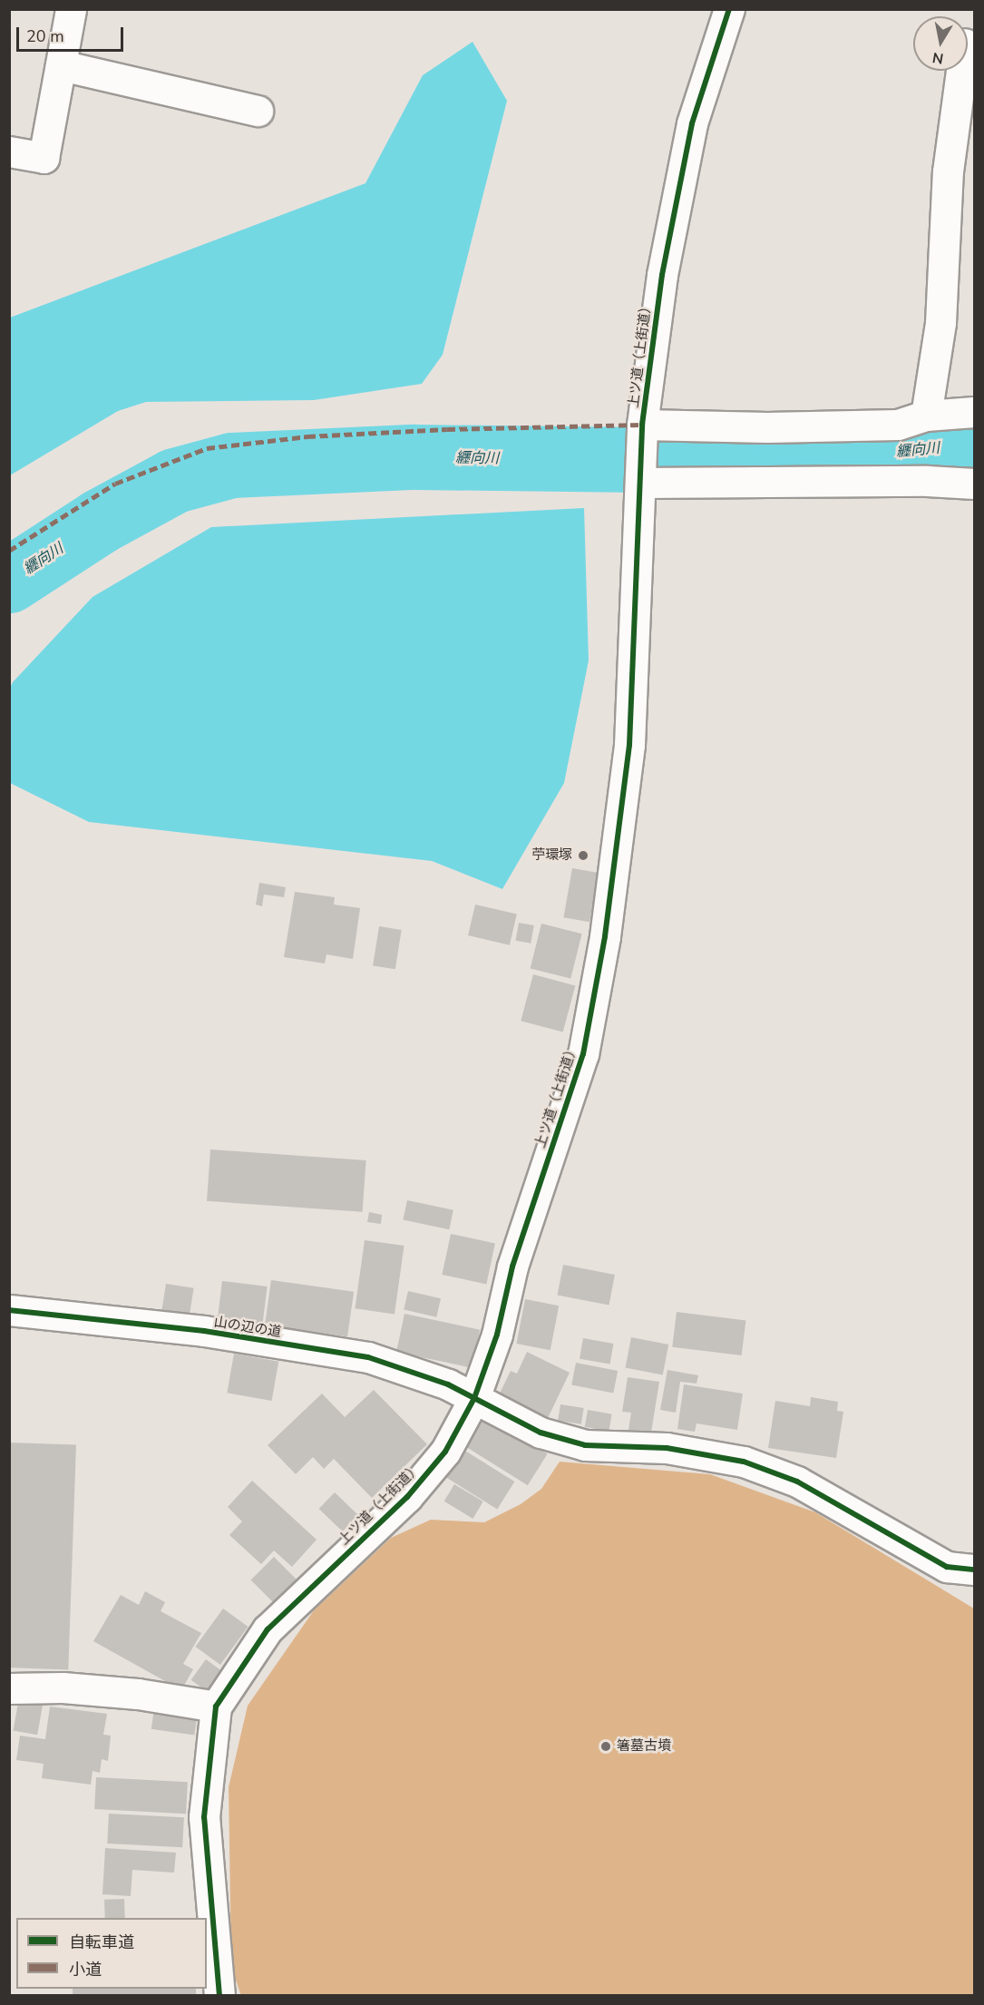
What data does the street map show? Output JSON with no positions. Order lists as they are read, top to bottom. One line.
{"streets":{"street":["上ツ道（上街道）","山の辺の道"]},"crossings":[["上ツ道（上街道）","山の辺の道"]],"water":["纒向川"],"places":["苧環塚","箸墓古墳"],"legend":["自転車道","小道"],"scale_bar":"20 m","north":"bottom"}
